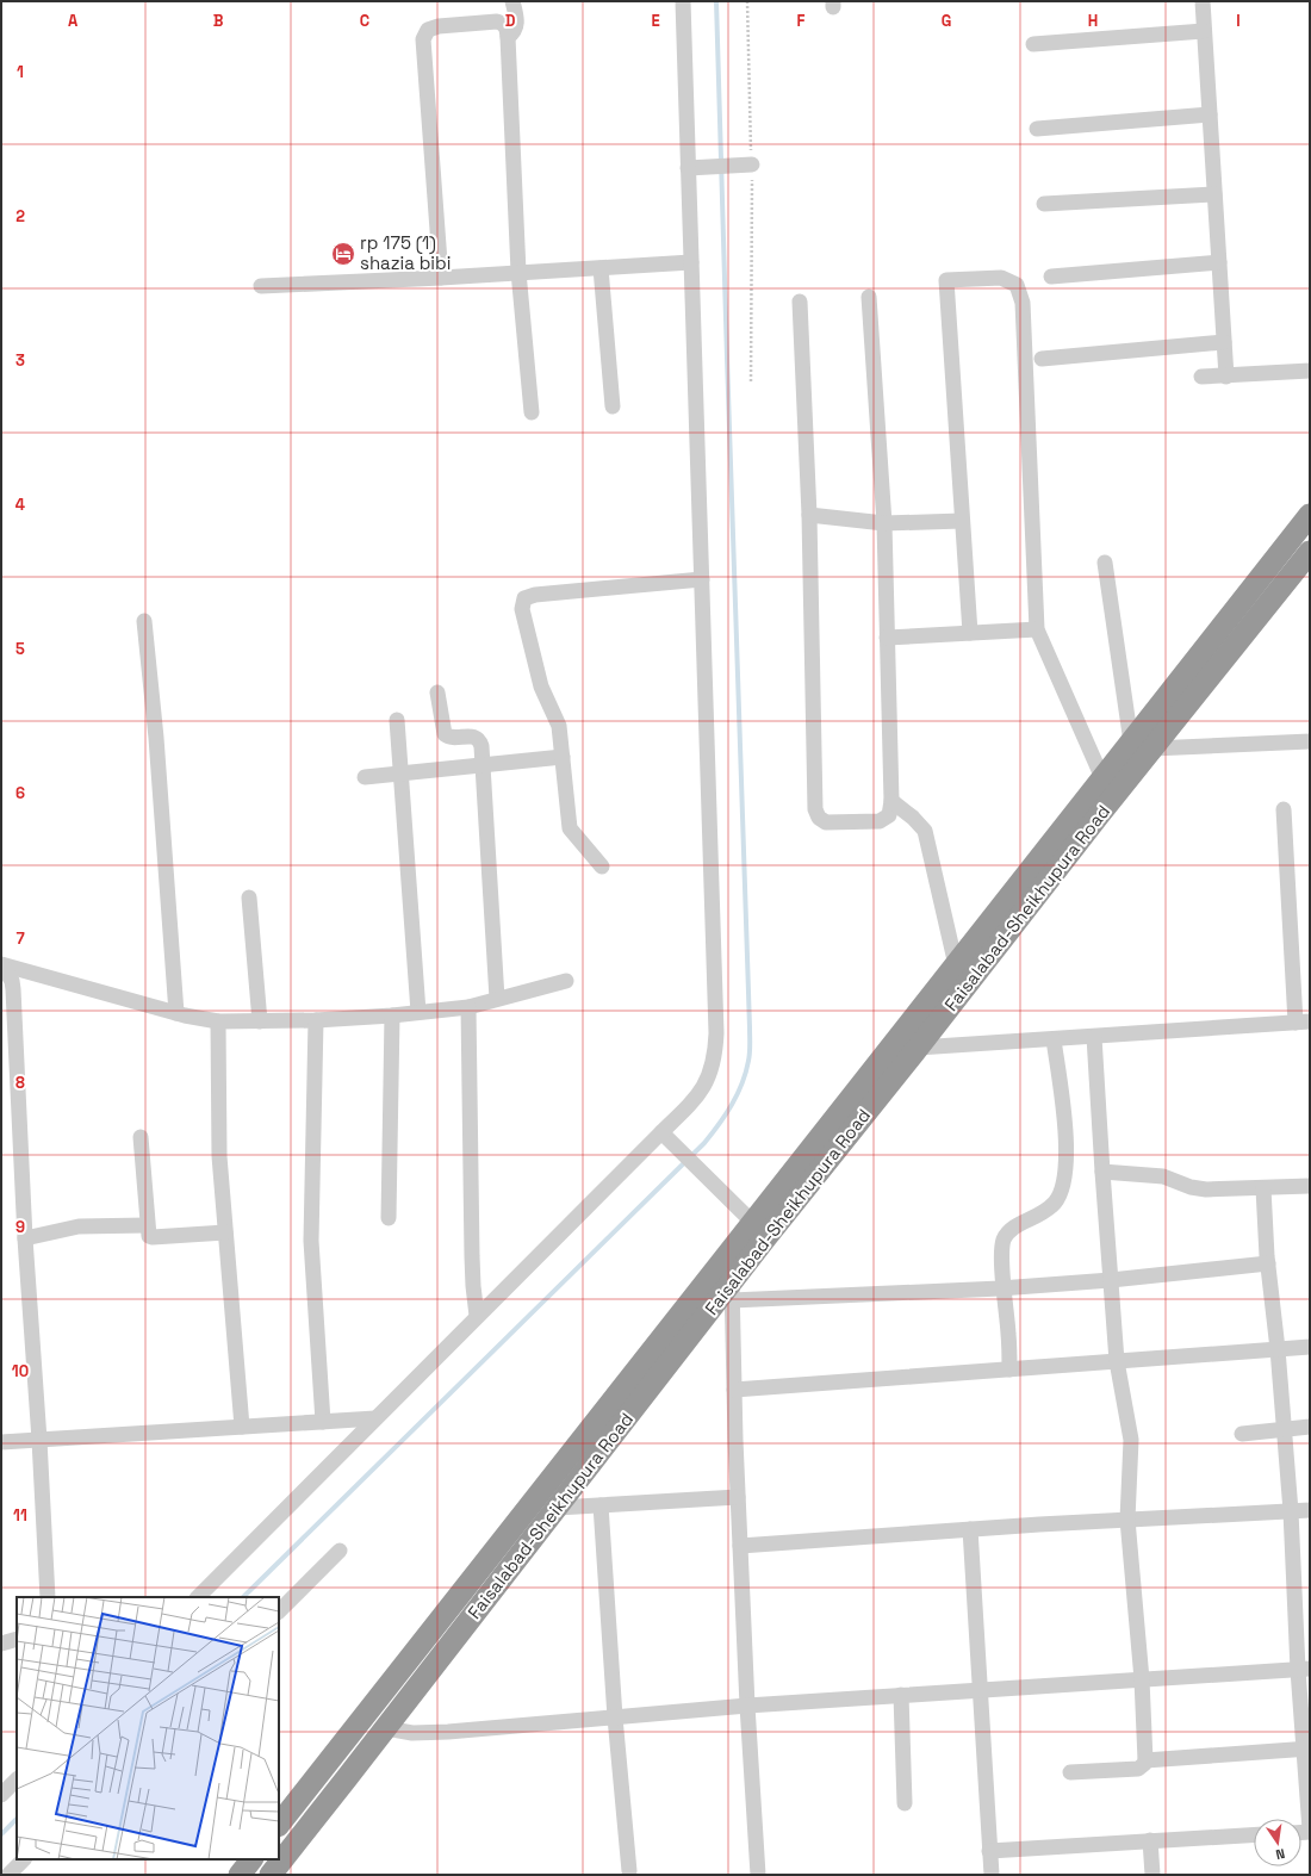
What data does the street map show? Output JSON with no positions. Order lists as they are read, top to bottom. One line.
{"streets":{"highway":["Faisalabad-Sheikhupura Road"]},"places":{"hotel":["rp 175 (1) shazia bibi"]},"north":"bottom","grid":{"columns":["A","B","C","D","E","F","G","H","I"],"rows":["1","2","3","4","5","6","7","8","9","10","11"]}}
